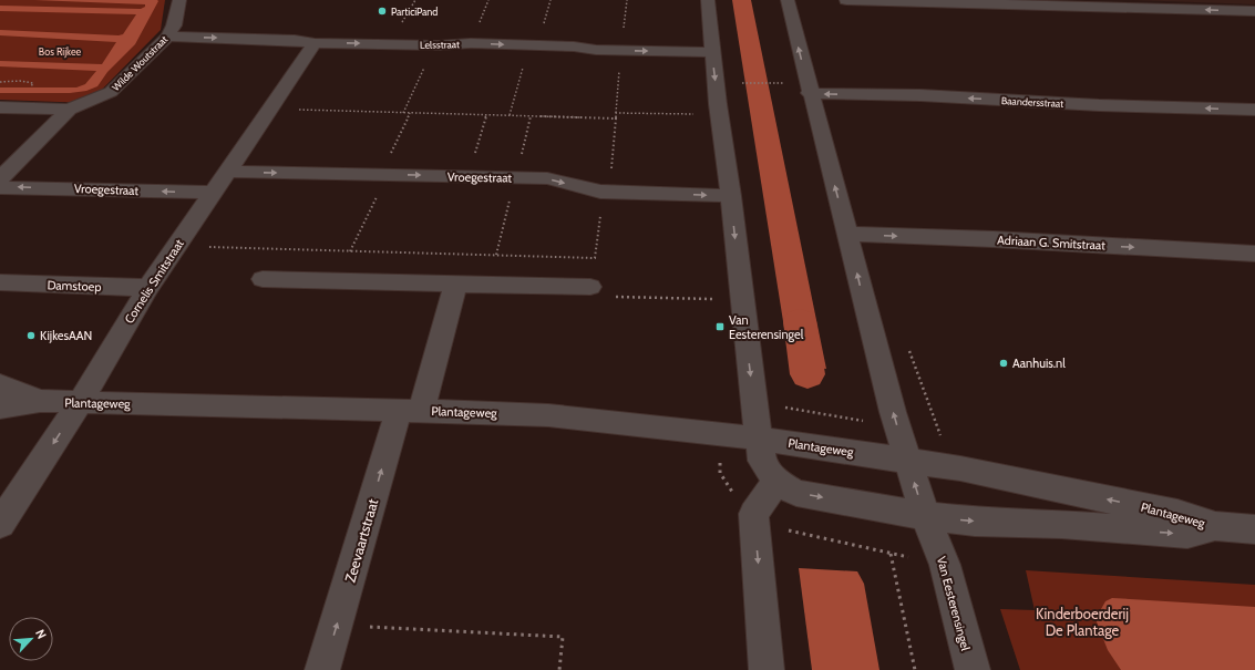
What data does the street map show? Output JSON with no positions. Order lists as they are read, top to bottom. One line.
{"streets":{"street":["Lelsstraat","Wilde Woutstraat","Baandersstraat","Vroegestraat","Adriaan G. Smitstraat","Cornelis Smitstraat","Damstoep","Plantageweg","Zeevaartstraat","Van Eesterensingel"]},"crossings":[["Lelsstraat","Wilde Woutstraat"],["Lelsstraat","Cornelis Smitstraat"],["Baandersstraat","Van Eesterensingel"],["Vroegestraat","Cornelis Smitstraat"],["Adriaan G. Smitstraat","Van Eesterensingel"],["Cornelis Smitstraat","Damstoep"],["Cornelis Smitstraat","Plantageweg"],["Plantageweg","Zeevaartstraat"],["Plantageweg","Van Eesterensingel"]],"one_way":["Lelsstraat","Adriaan G. Smitstraat","Zeevaartstraat"],"parks":["Bos Rijkee","Kinderboerderij De Plantage"],"places":{"other":["ParticiPand","KijkesAAN","Aanhuis.nl"],"transit":["Van Eesterensingel"]},"north":"top right"}
